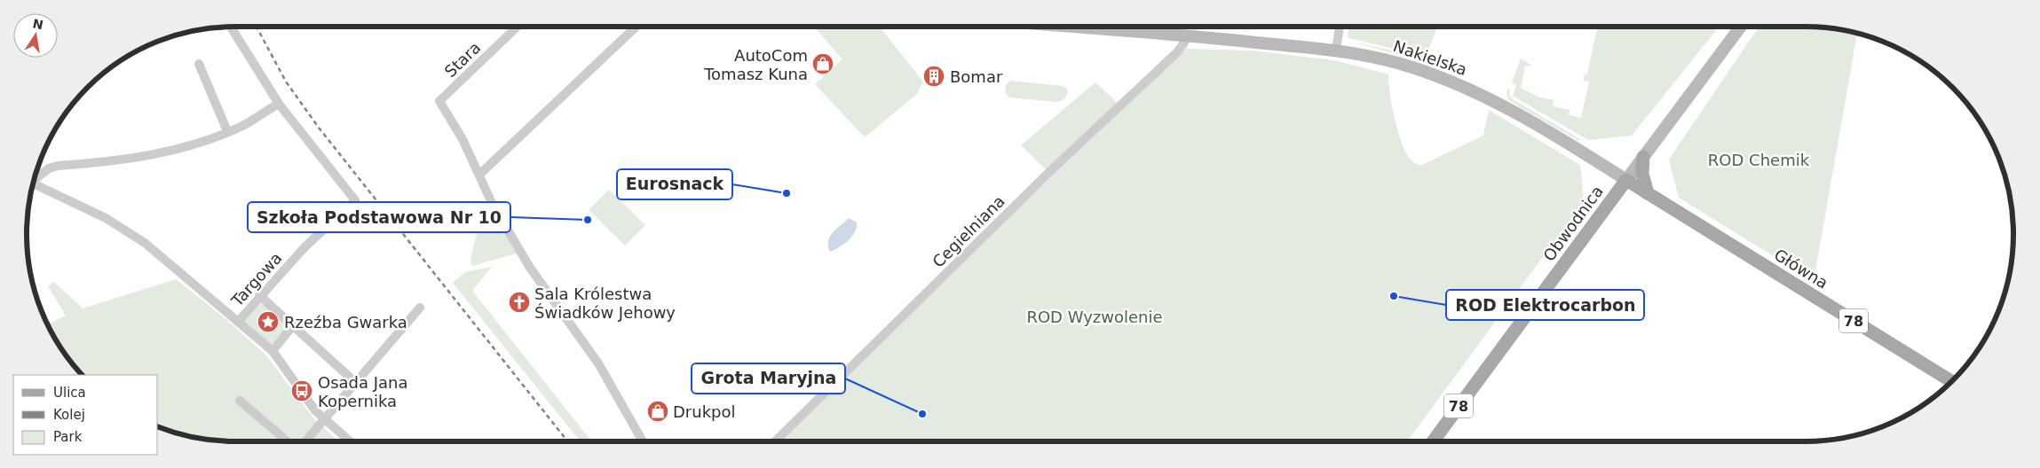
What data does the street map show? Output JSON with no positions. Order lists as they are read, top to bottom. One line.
{"streets":{"main road":["Obwodnica","Główna","78"],"street":["Nakielska","Stara","Cegielniana","Targowa"]},"crossings":[["Nakielska","Obwodnica"],["Nakielska","Cegielniana"],["Nakielska","Główna"],["Obwodnica","Główna"]],"parks":["ROD Chemik","ROD Wyzwolenie"],"places":{"shop":["AutoCom Tomasz Kuna","Drukpol"],"building":["Bomar"],"other":["Eurosnack","Szkoła Podstawowa Nr 10","ROD Elektrocarbon","Grota Maryjna"],"church":["Sala Królestwa Świadków Jehowy"],"place":["Rzeźba Gwarka"],"bus stop":["Osada Jana Kopernika"]},"legend":["Ulica","Kolej","Park"],"north":"top"}
